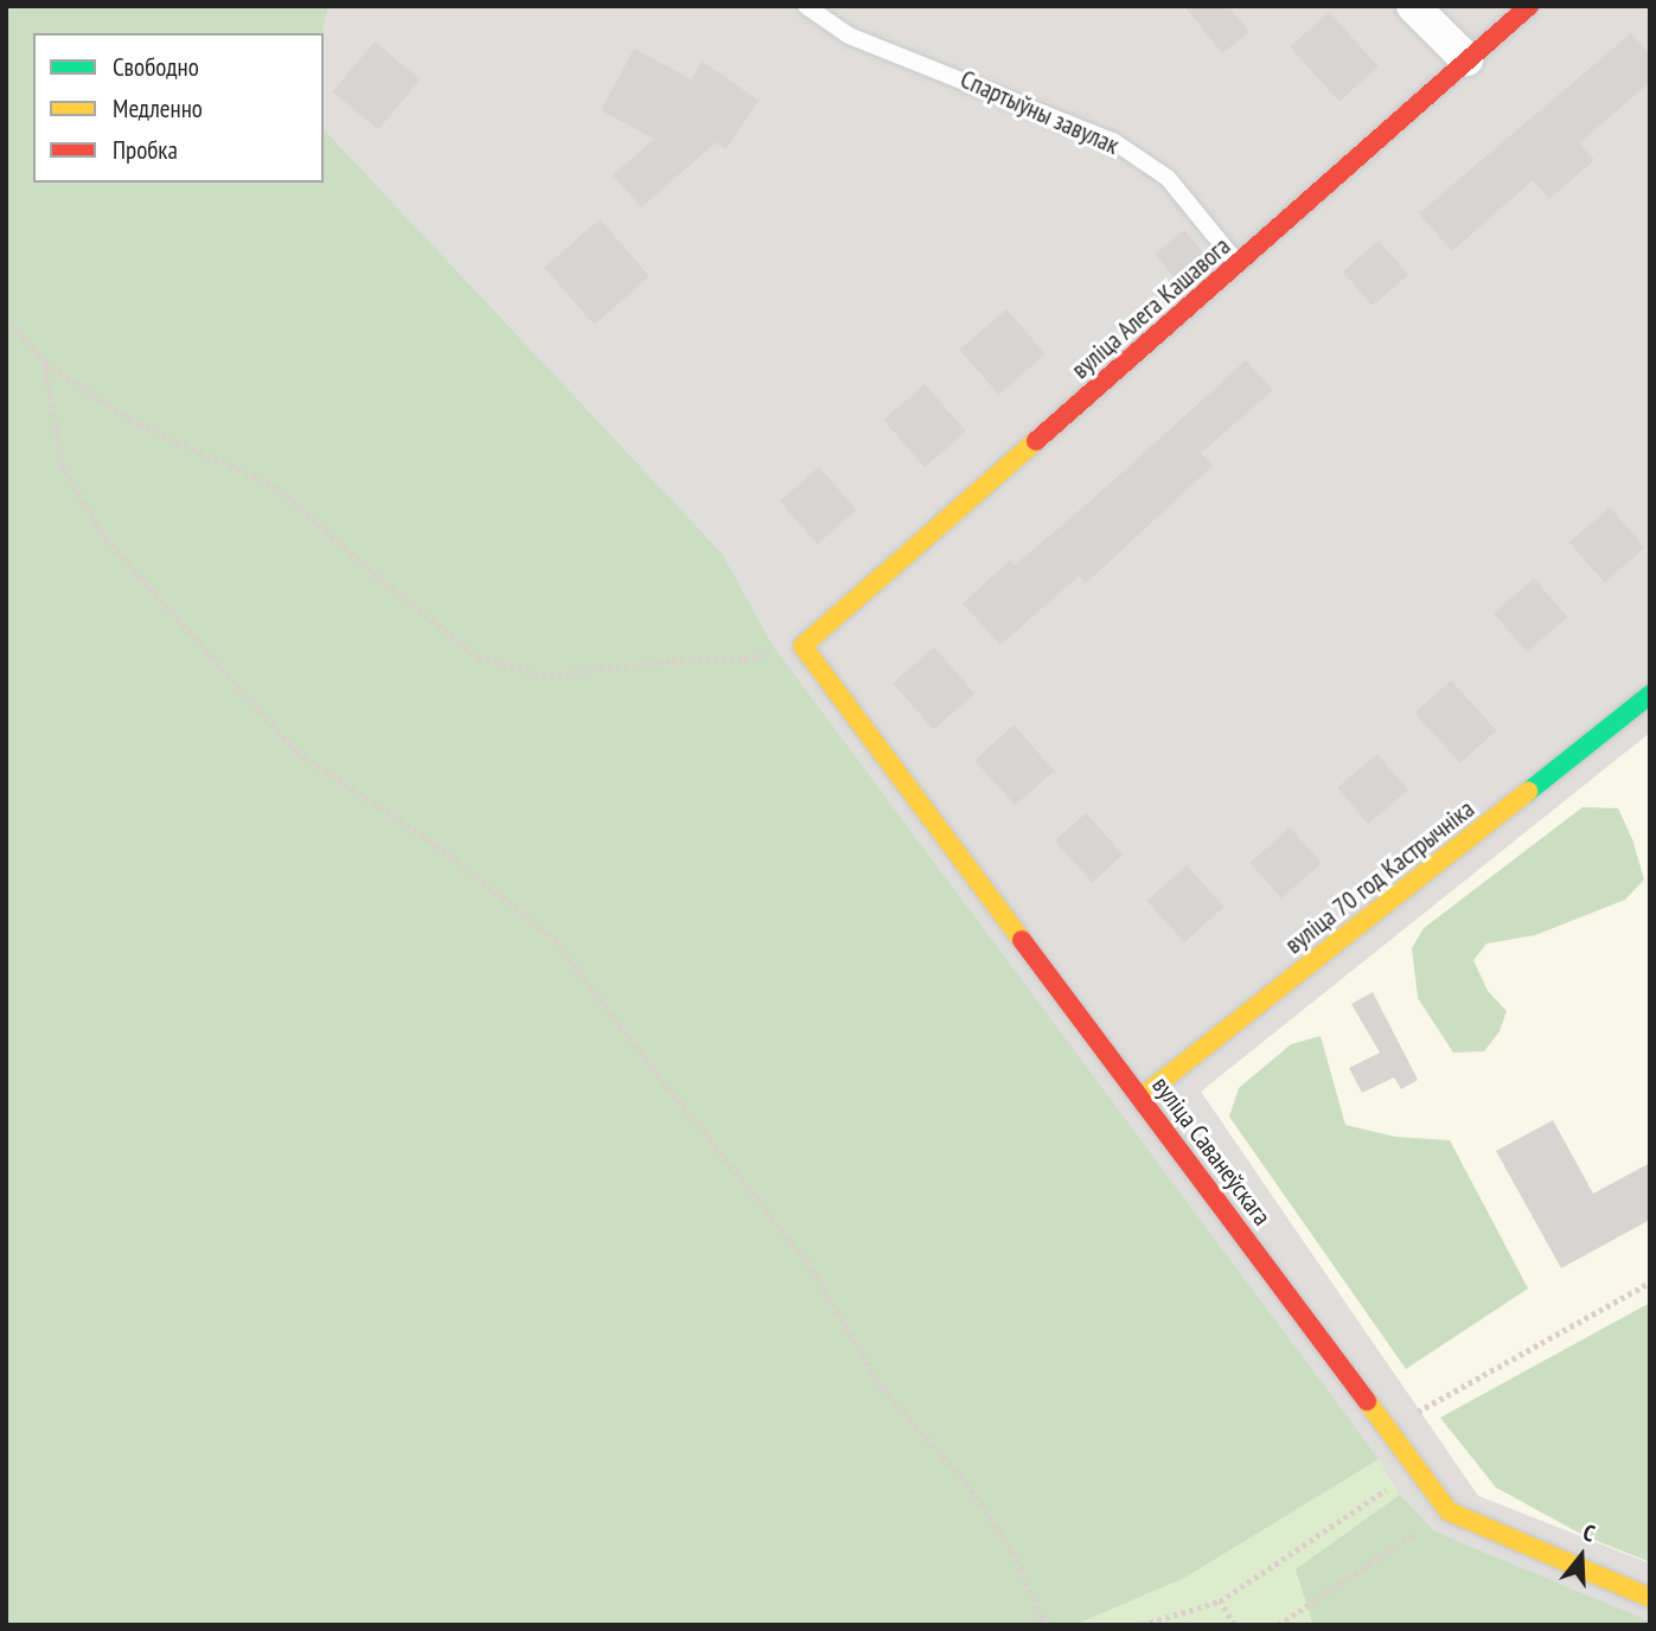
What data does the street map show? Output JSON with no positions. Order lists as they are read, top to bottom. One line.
{"streets":{"street":["вуліца Алега Кашавога","вуліца 70 год Кастрычніка","вуліца Саванеўскага"],"lane":["Спартыўны завулак"]},"crossings":[["Спартыўны завулак","вуліца Алега Кашавога"],["вуліца Алега Кашавога","вуліца Саванеўскага"],["вуліца 70 год Кастрычніка","вуліца Саванеўскага"]],"legend":["Свободно","Медленно","Пробка"],"north":"top"}
